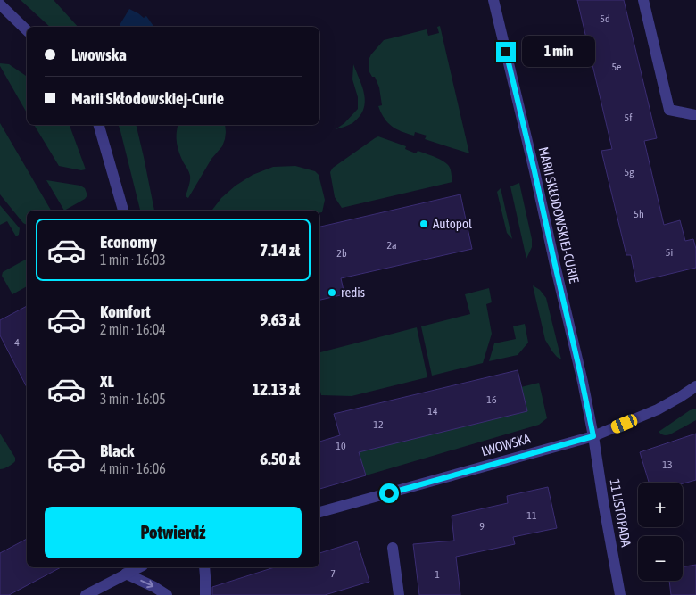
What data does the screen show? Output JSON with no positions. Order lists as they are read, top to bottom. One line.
{"streets":{"street":["MARII SKŁODOWSKIEJ-CURIE","LWOWSKA","11 LISTOPADA"]},"crossings":[["MARII SKŁODOWSKIEJ-CURIE","LWOWSKA"],["MARII SKŁODOWSKIEJ-CURIE","11 LISTOPADA"],["LWOWSKA","11 LISTOPADA"]],"places":["Autopol","redis"],"house_numbers":["5d","5e","5f","5g","5h","2a","5i","2b","4","16","14","12","10","13","11","9","7","1"],"page":{"banner":["Lwowska","Marii Skłodowskiej-Curie"],"bubble":"1 min","list":[{"name":"Economy","note":"1 min · 16:03","value":"7.14 zł"},{"name":"Komfort","note":"2 min · 16:04","value":"9.63 zł"},{"name":"XL","note":"3 min · 16:05","value":"12.13 zł"},{"name":"Black","note":"4 min · 16:06","value":"6.50 zł"}],"map_buttons":["+","−"],"buttons":"Potwierdź"}}
